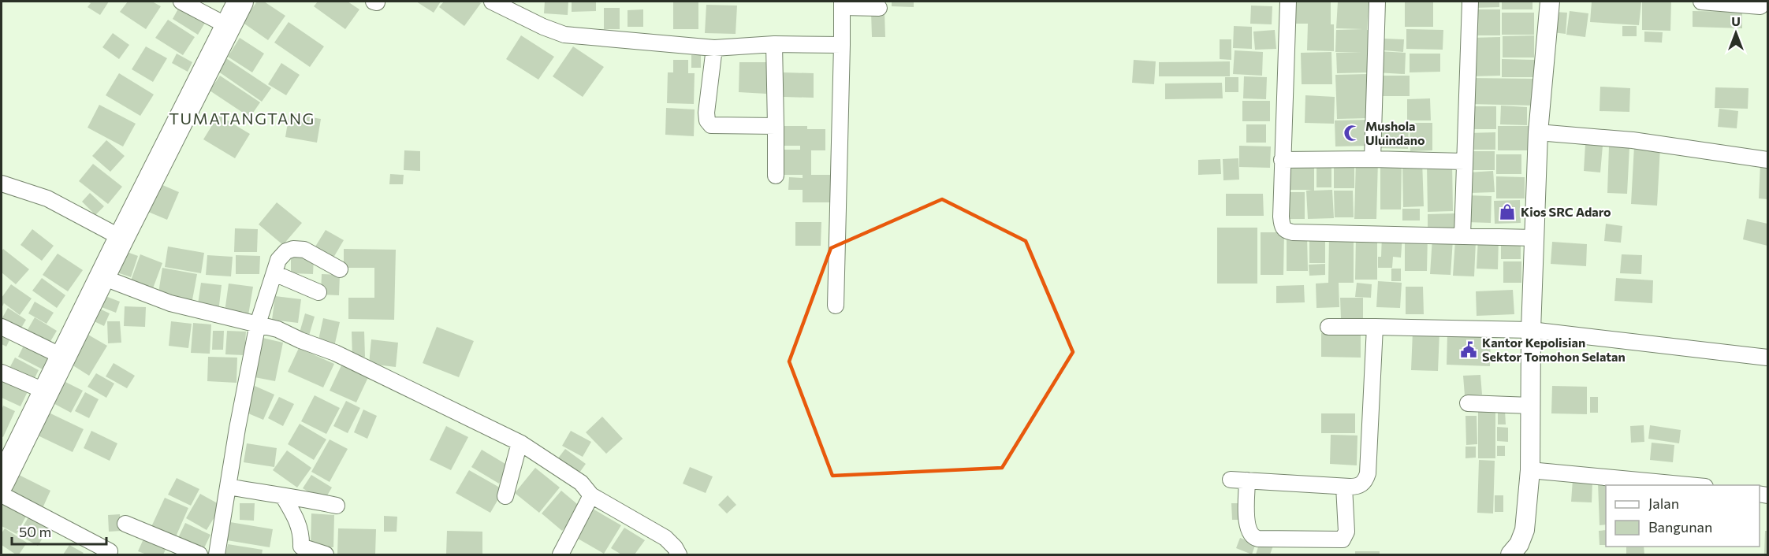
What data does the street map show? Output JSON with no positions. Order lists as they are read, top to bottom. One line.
{"districts":["TUMATANGTANG"],"places":{"mosque":["Mushola Uluindano"],"shop":["Kios SRC Adaro"],"public building":["Kantor Kepolisian Sektor Tomohon Selatan"]},"legend":["Jalan","Bangunan"],"scale_bar":"50 m","north":"top"}
